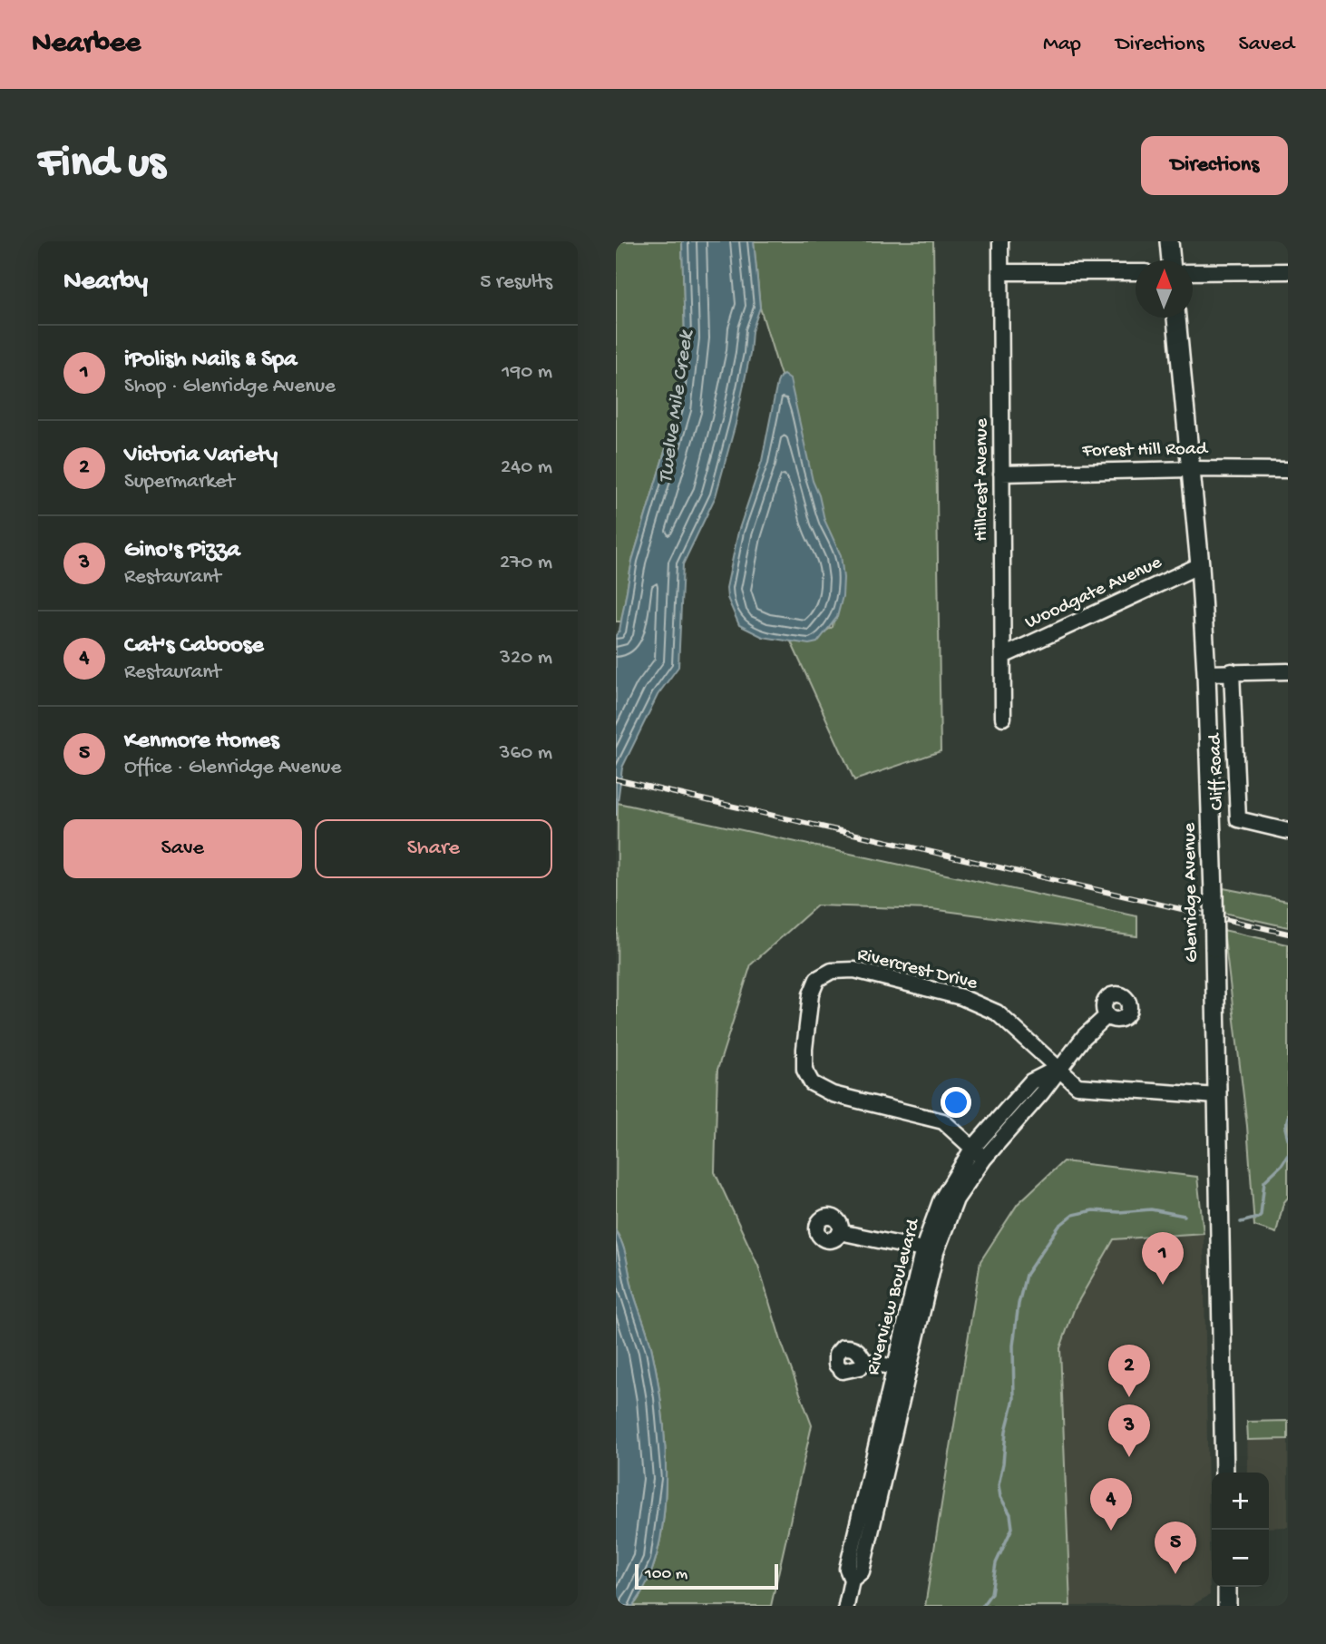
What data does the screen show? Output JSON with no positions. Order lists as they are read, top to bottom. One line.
{"streets":{"main road":["Glenridge Avenue"],"street":["Forest Hill Road","Hillcrest Avenue","Woodgate Avenue","Cliff Road","Rivercrest Drive","Riverview Boulevard"]},"crossings":[["Forest Hill Road","Hillcrest Avenue"],["Forest Hill Road","Glenridge Avenue"],["Hillcrest Avenue","Woodgate Avenue"],["Woodgate Avenue","Glenridge Avenue"],["Rivercrest Drive","Riverview Boulevard"]],"water":["Twelve Mile Creek"],"scale_bar":"100 m","north":"top","page":{"header":"Nearbee","nav":["Map","Directions","Saved"],"buttons":["Directions",["Save","Share"]],"title":"Find us","heading":["Nearby","5 results"],"list":[{"mark":"1","name":"iPolish Nails & Spa","note":"Shop · Glenridge Avenue","value":"190 m"},{"mark":"2","name":"Victoria Variety","note":"Supermarket","value":"240 m"},{"mark":"3","name":"Gino's Pizza","note":"Restaurant","value":"270 m"},{"mark":"4","name":"Cat's Caboose","note":"Restaurant","value":"320 m"},{"mark":"5","name":"Kenmore Homes","note":"Office · Glenridge Avenue","value":"360 m"}],"pins":["1","2","3","4","5"],"map_buttons":["+","−"],"scale":"100 m"}}
